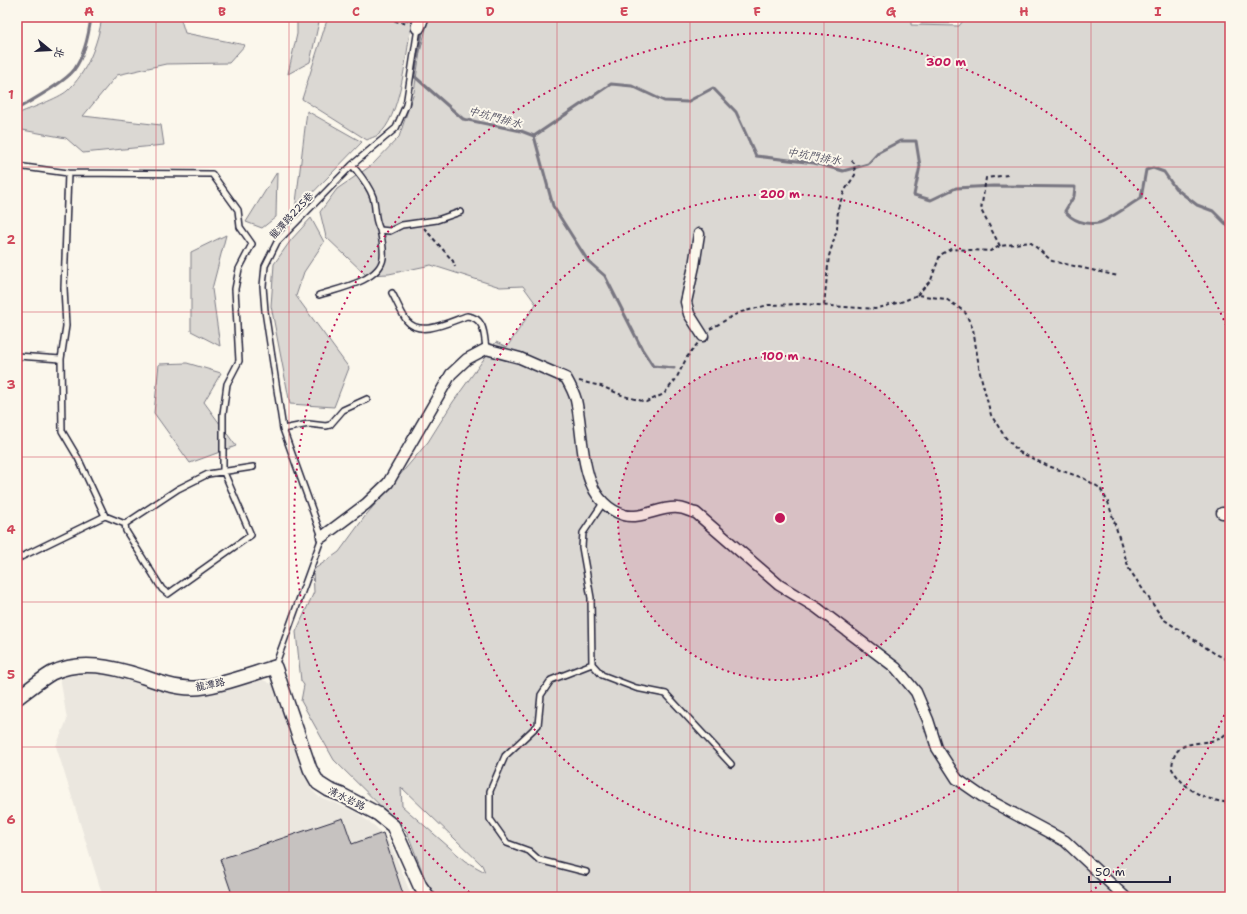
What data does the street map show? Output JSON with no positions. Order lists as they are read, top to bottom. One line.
{"streets":{"street":["龍潭路","清水岩路"],"lane":["龍潭路225巷"]},"crossings":[["龍潭路","清水岩路"]],"water":["中坑門排水"],"scale_bar":"50 m","north":"right","grid":{"columns":["A","B","C","D","E","F","G","H","I"],"rows":["1","2","3","4","5","6"]},"rings":["300 m","200 m","100 m"]}
